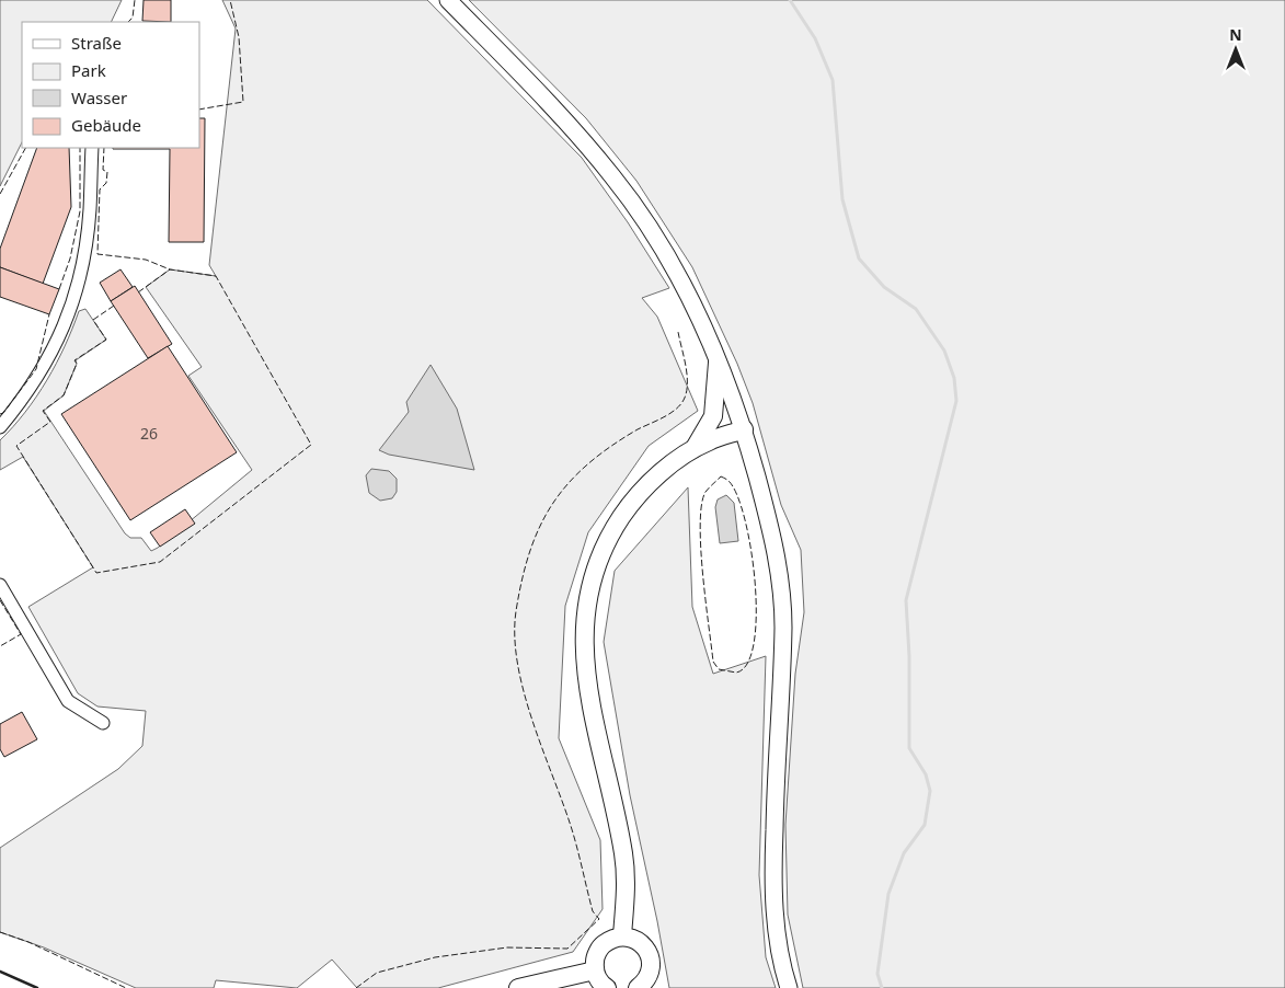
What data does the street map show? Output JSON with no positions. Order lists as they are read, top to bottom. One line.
{"house_numbers":["26"],"legend":["Straße","Park","Wasser","Gebäude"],"north":"top"}
